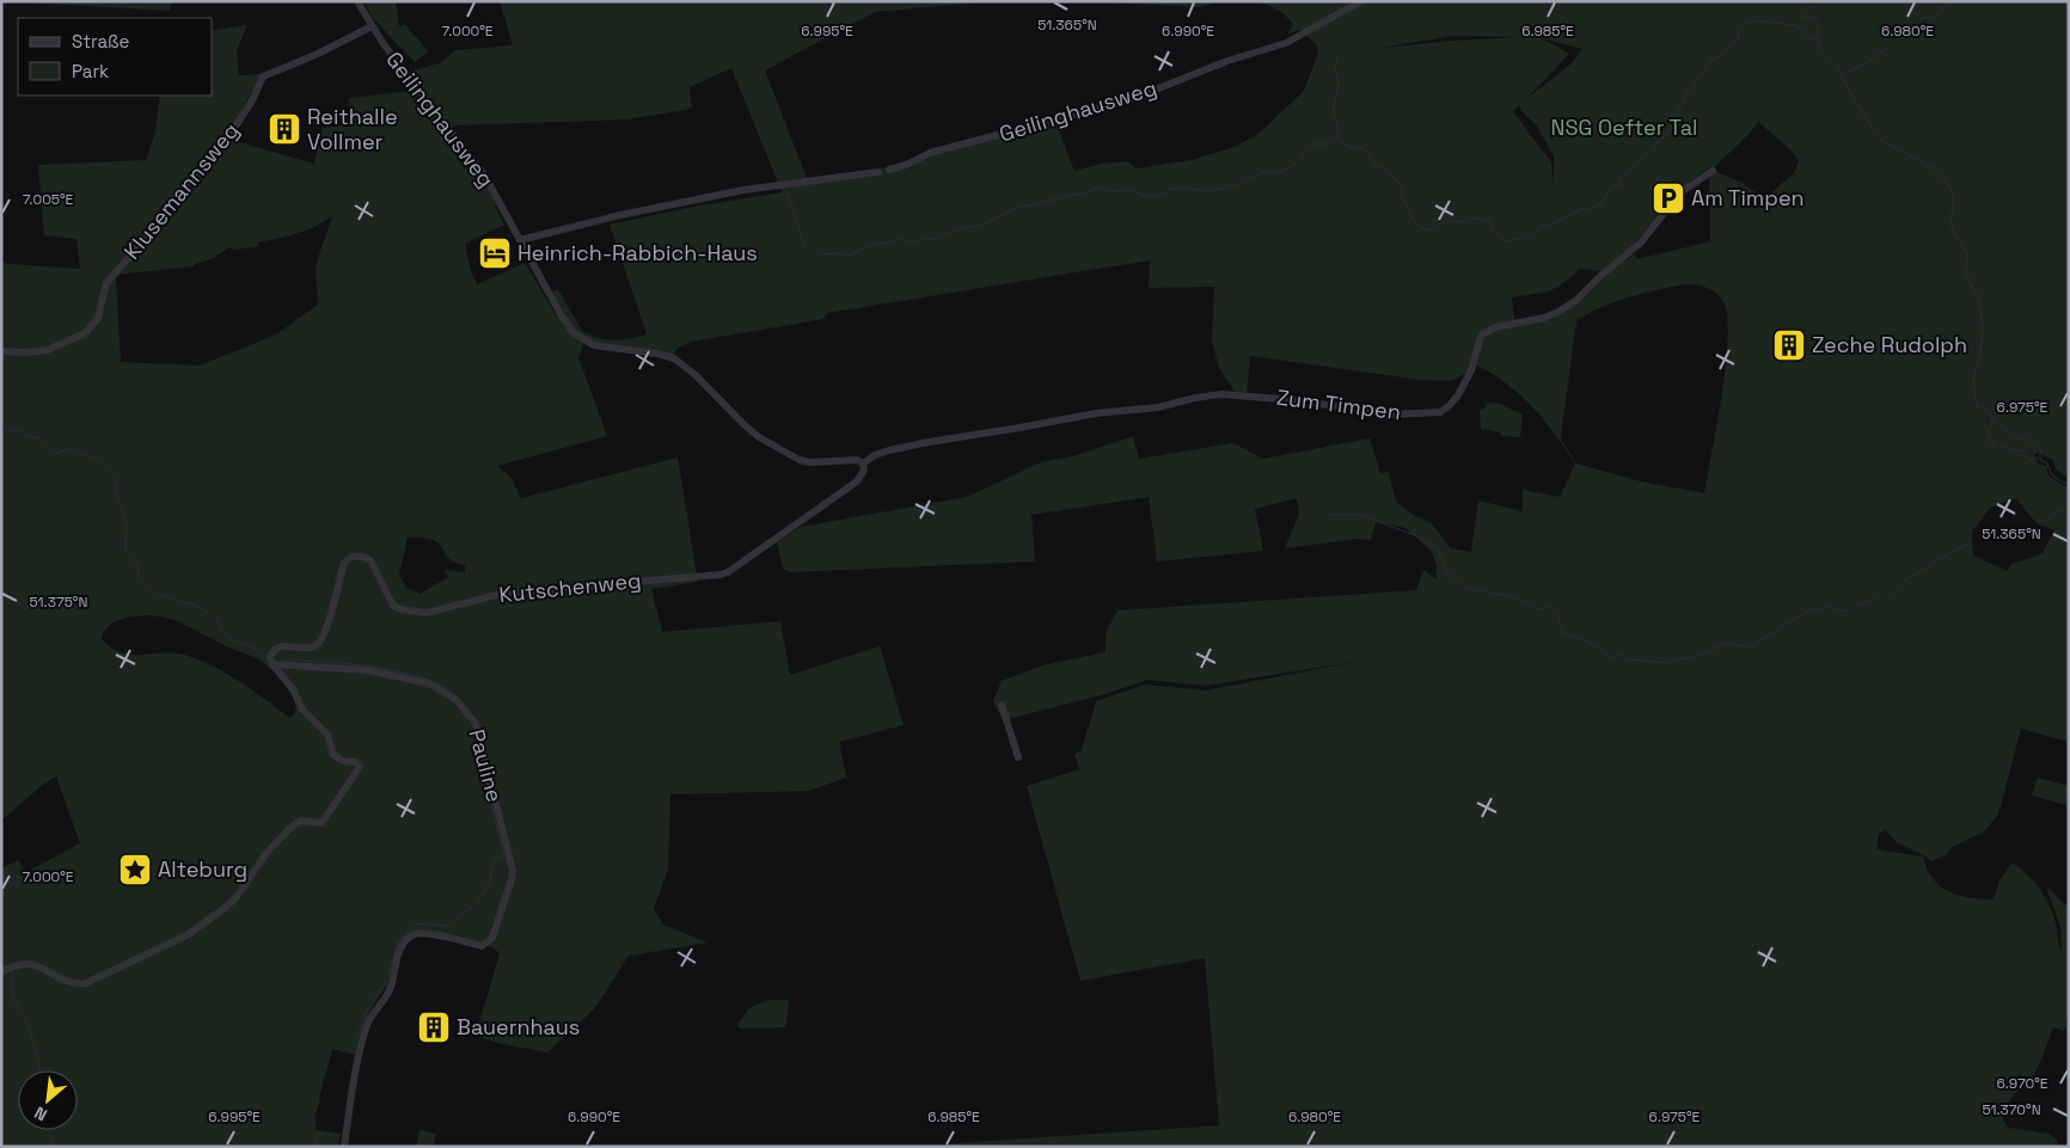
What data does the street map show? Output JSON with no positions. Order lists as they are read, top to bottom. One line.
{"streets":{"street":["Geilinghausweg","Klusemannsweg","Zum Timpen","Kutschenweg","Pauline"]},"crossings":[["Geilinghausweg","Klusemannsweg"],["Geilinghausweg","Zum Timpen"],["Geilinghausweg","Kutschenweg"],["Zum Timpen","Kutschenweg"],["Kutschenweg","Pauline"]],"parks":["NSG Oefter Tal"],"places":{"building":["Reithalle Vollmer","Zeche Rudolph","Bauernhaus"],"parking":["Am Timpen"],"hotel":["Heinrich-Rabbich-Haus"],"place":["Alteburg"]},"legend":["Straße","Park"],"north":"bottom left","coordinates":["51.365°N","7.000°E","6.995°E","6.990°E","6.985°E","6.980°E","7.005°E","6.975°E","51.375°N","6.970°E","51.370°N"]}
